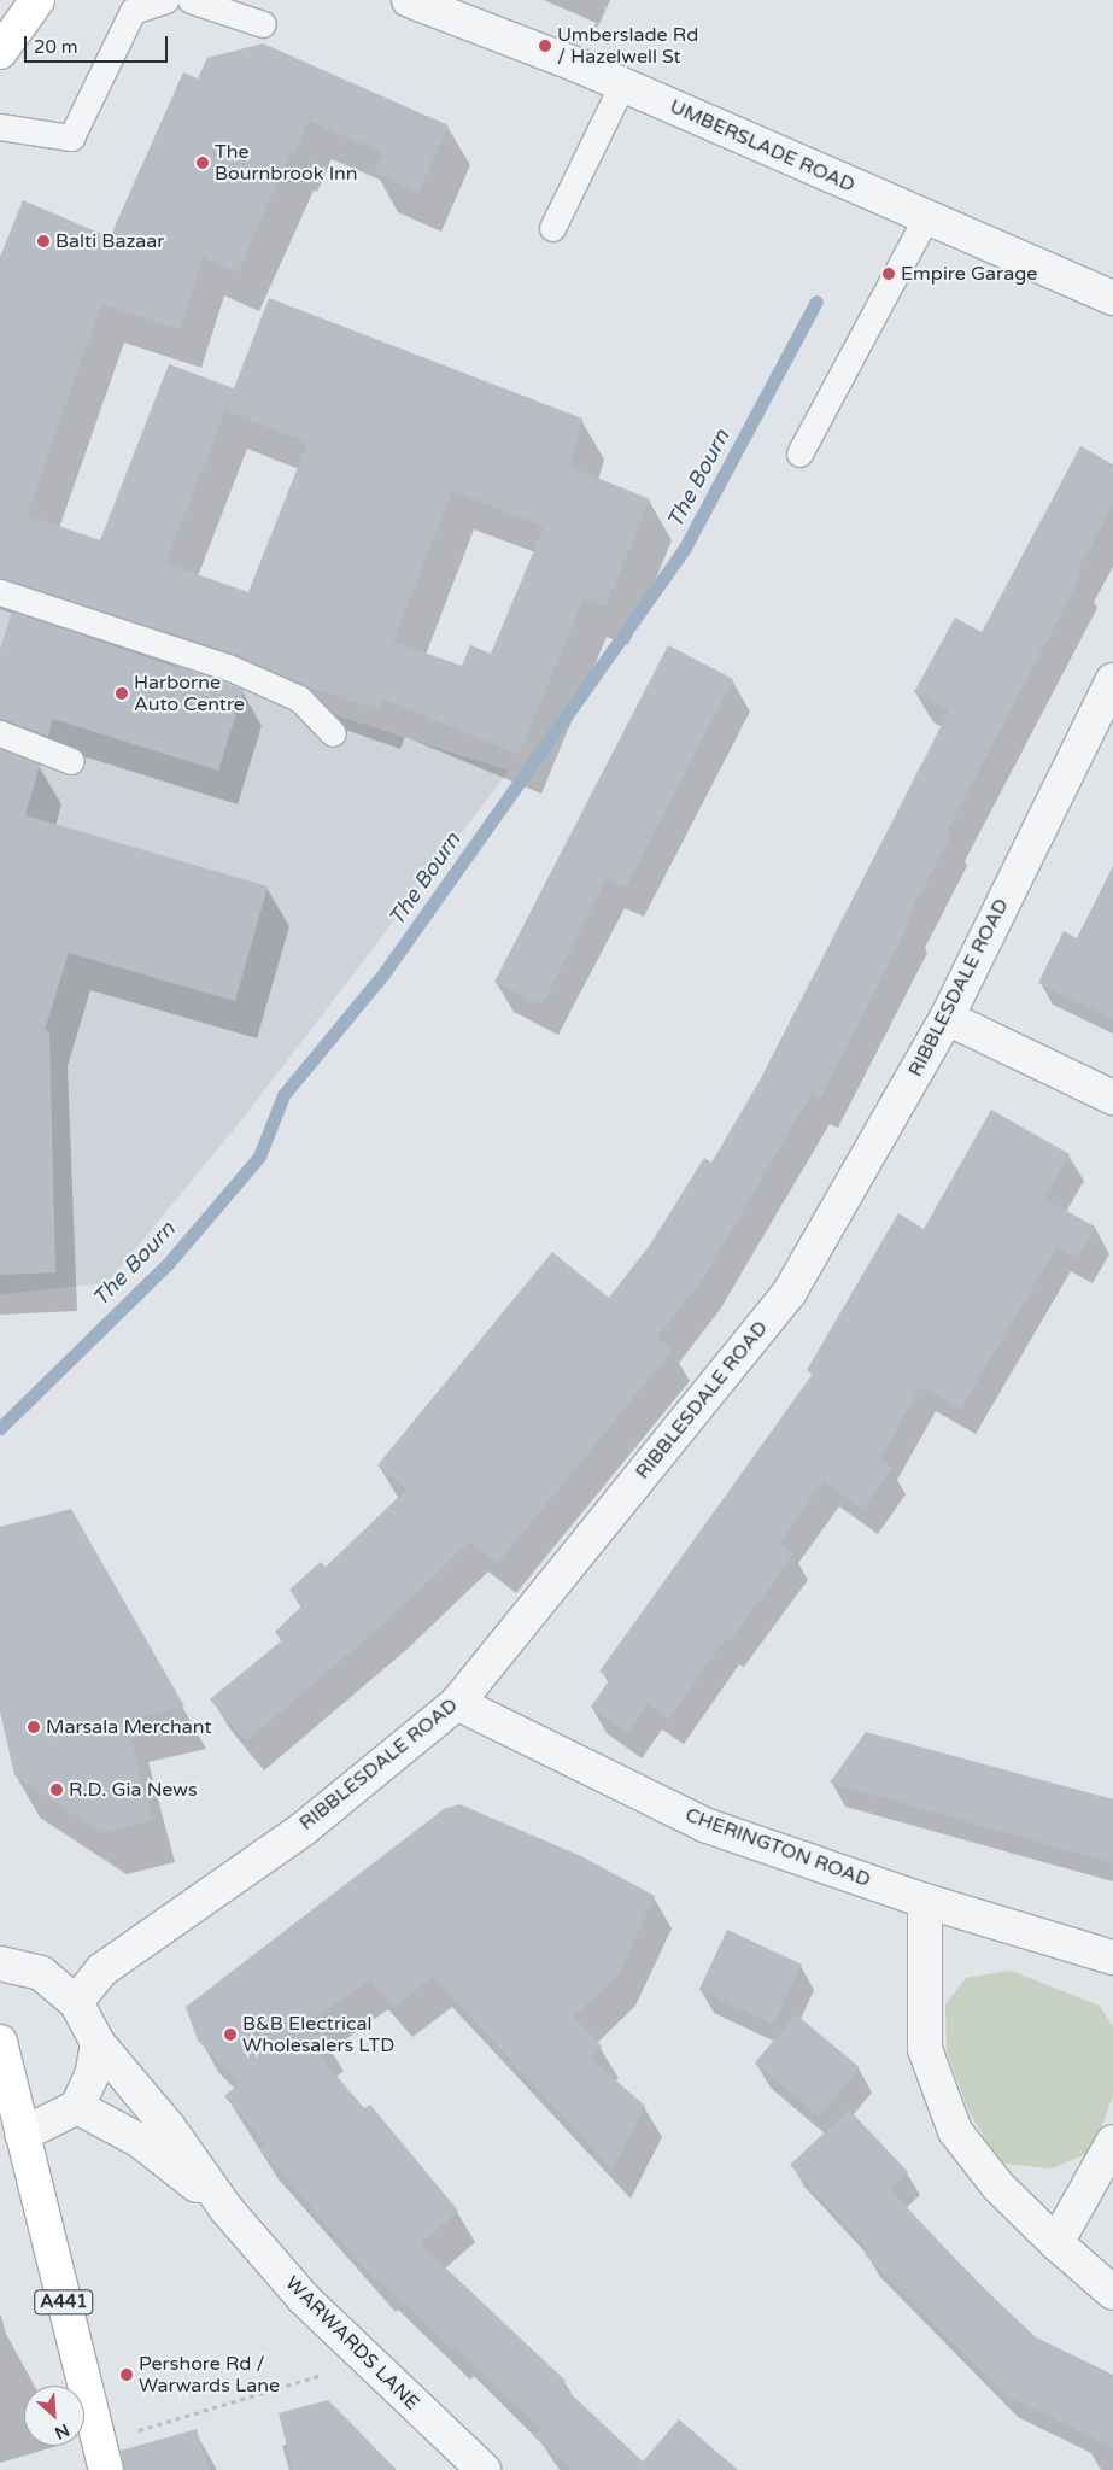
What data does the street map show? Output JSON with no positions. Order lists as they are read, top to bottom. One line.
{"streets":{"main road":["A441"],"street":["UMBERSLADE ROAD","RIBBLESDALE ROAD","CHERINGTON ROAD","WARWARDS LANE"]},"crossings":[["RIBBLESDALE ROAD","CHERINGTON ROAD"],["RIBBLESDALE ROAD","WARWARDS LANE"]],"water":["The Bourn"],"places":["Umberslade Rd / Hazelwell St","The Bournbrook Inn","Balti Bazaar","Empire Garage","Harborne Auto Centre","Marsala Merchant","R.D. Gia News","B&B Electrical Wholesalers LTD","Pershore Rd / Warwards Lane"],"scale_bar":"20 m","north":"bottom right"}
